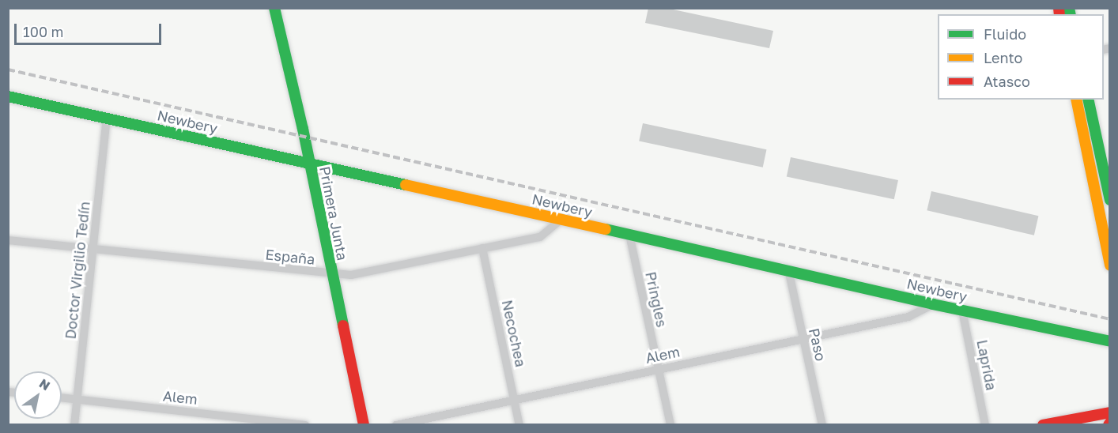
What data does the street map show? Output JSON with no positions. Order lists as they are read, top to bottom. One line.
{"streets":{"street":["Newbery","Primera Junta","España","Doctor Virgilio Tedín","Pringles","Necochea","Paso","Alem","Laprida"]},"crossings":[["Newbery","Primera Junta"],["Newbery","España"],["Newbery","Doctor Virgilio Tedín"],["Newbery","Pringles"],["Newbery","Paso"],["Newbery","Alem"],["Newbery","Laprida"],["Primera Junta","España"],["España","Doctor Virgilio Tedín"],["España","Necochea"],["Doctor Virgilio Tedín","Alem"],["Pringles","Alem"],["Necochea","Alem"],["Paso","Alem"]],"legend":["Fluido","Lento","Atasco"],"scale_bar":"100 m","north":"top right"}
